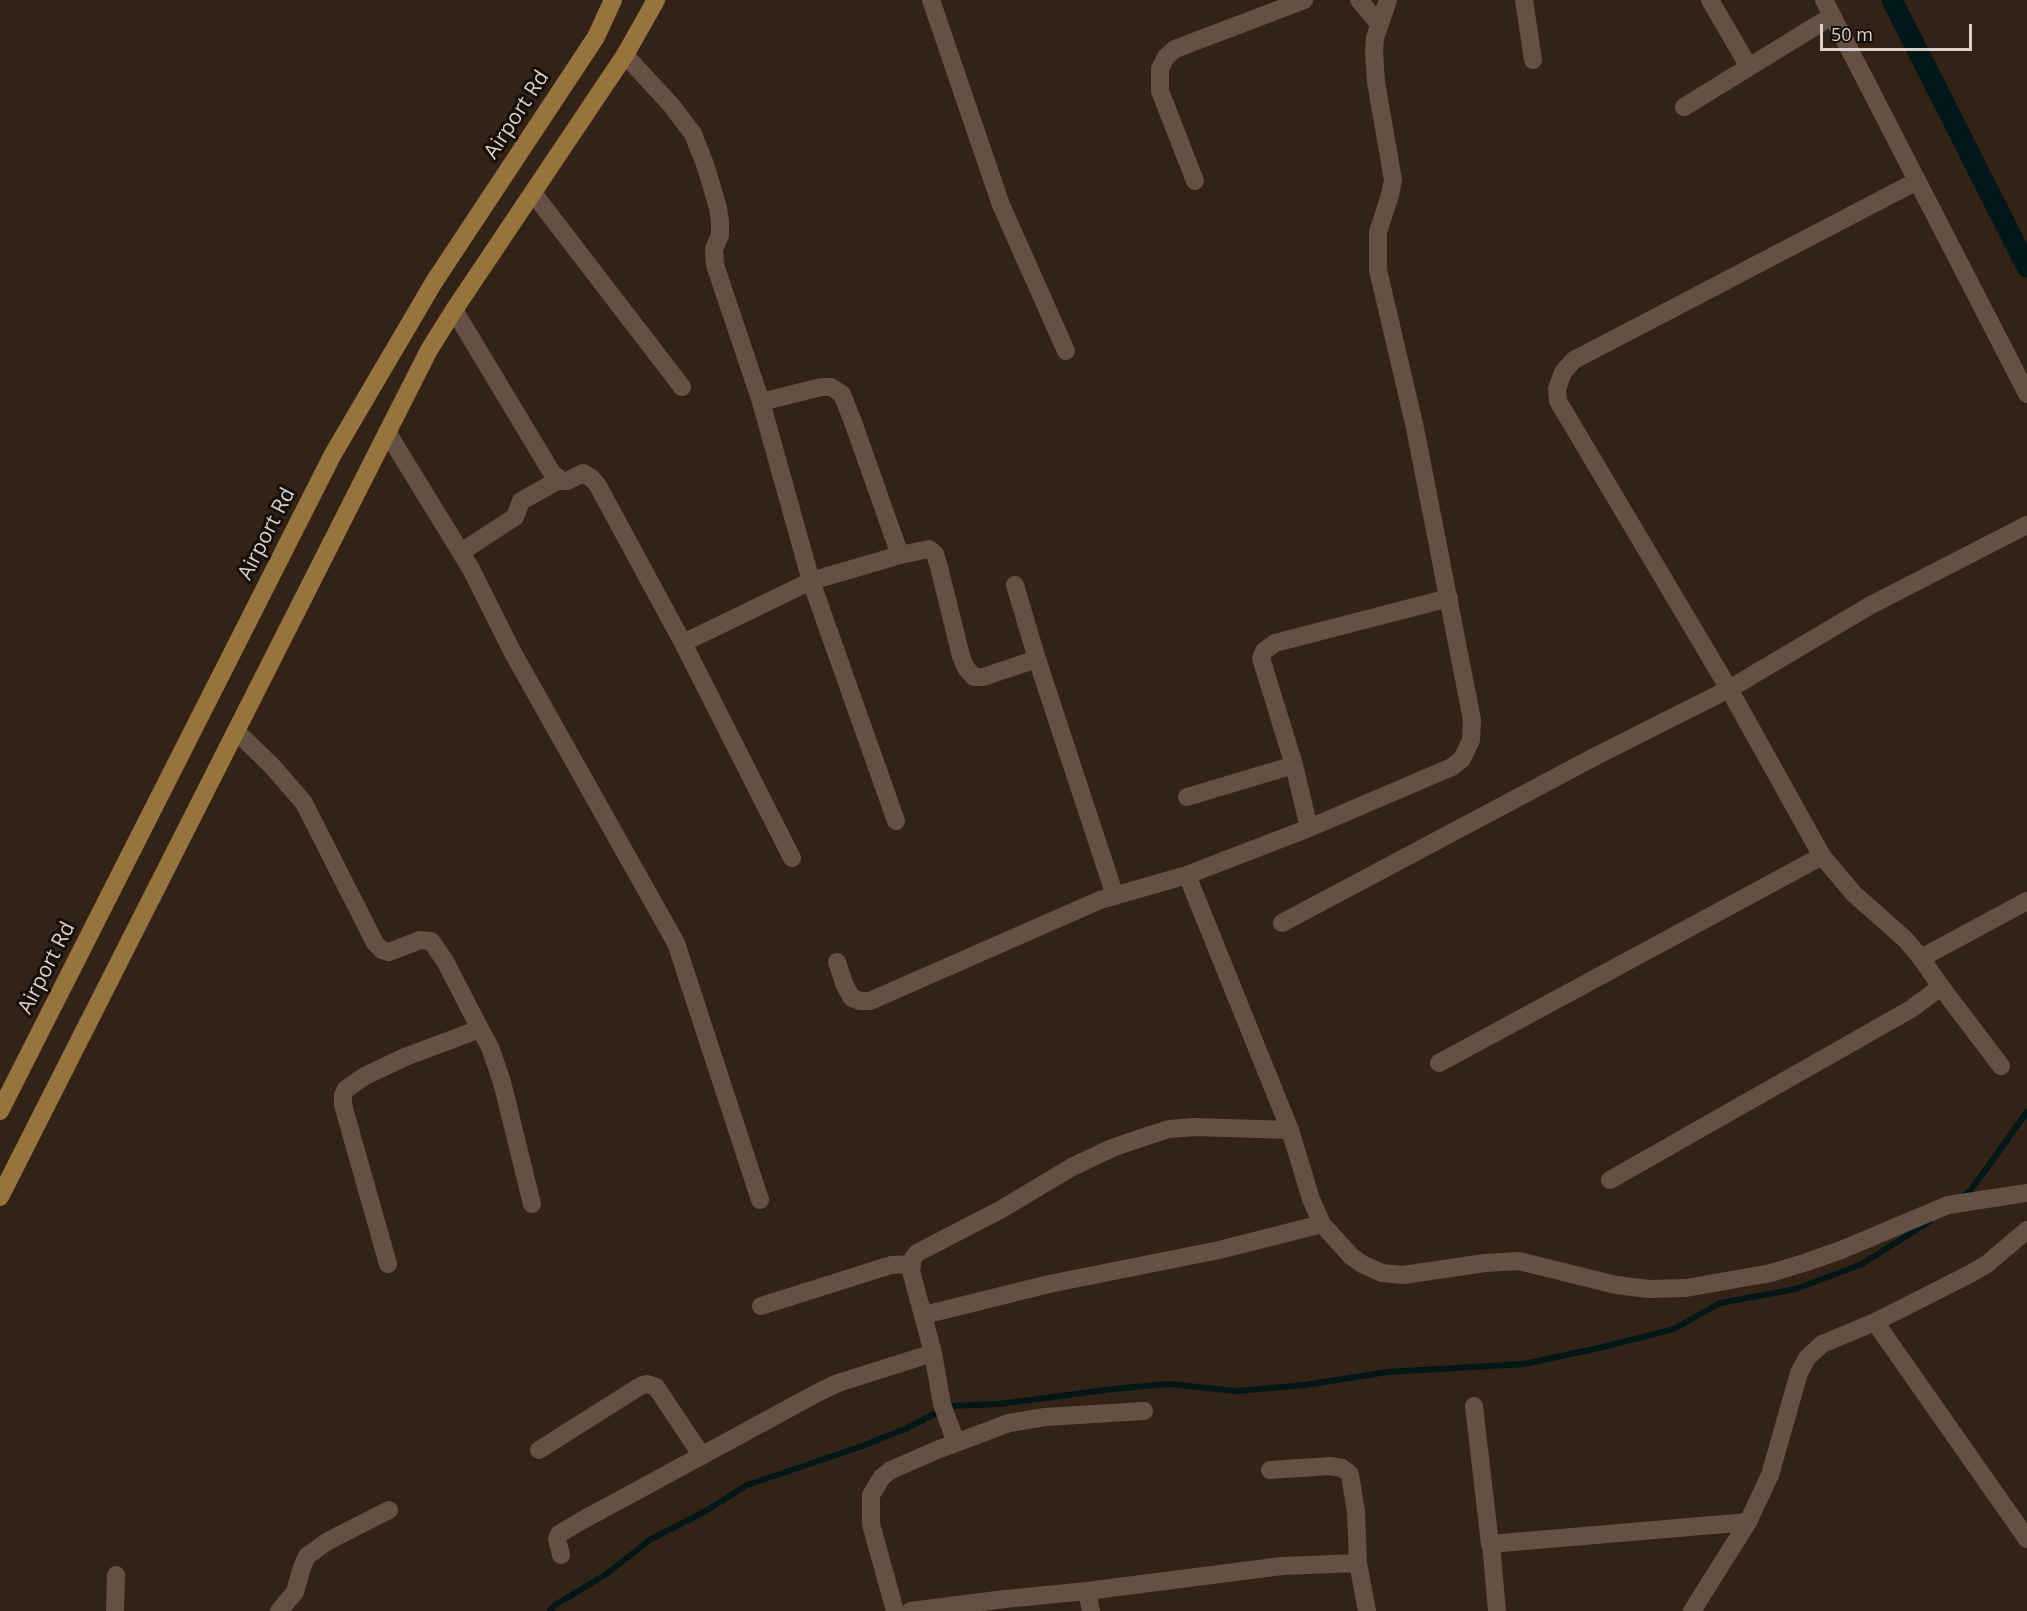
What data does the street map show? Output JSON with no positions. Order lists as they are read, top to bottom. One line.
{"streets":{"main road":["Airport Rd"]},"scale_bar":"50 m"}
